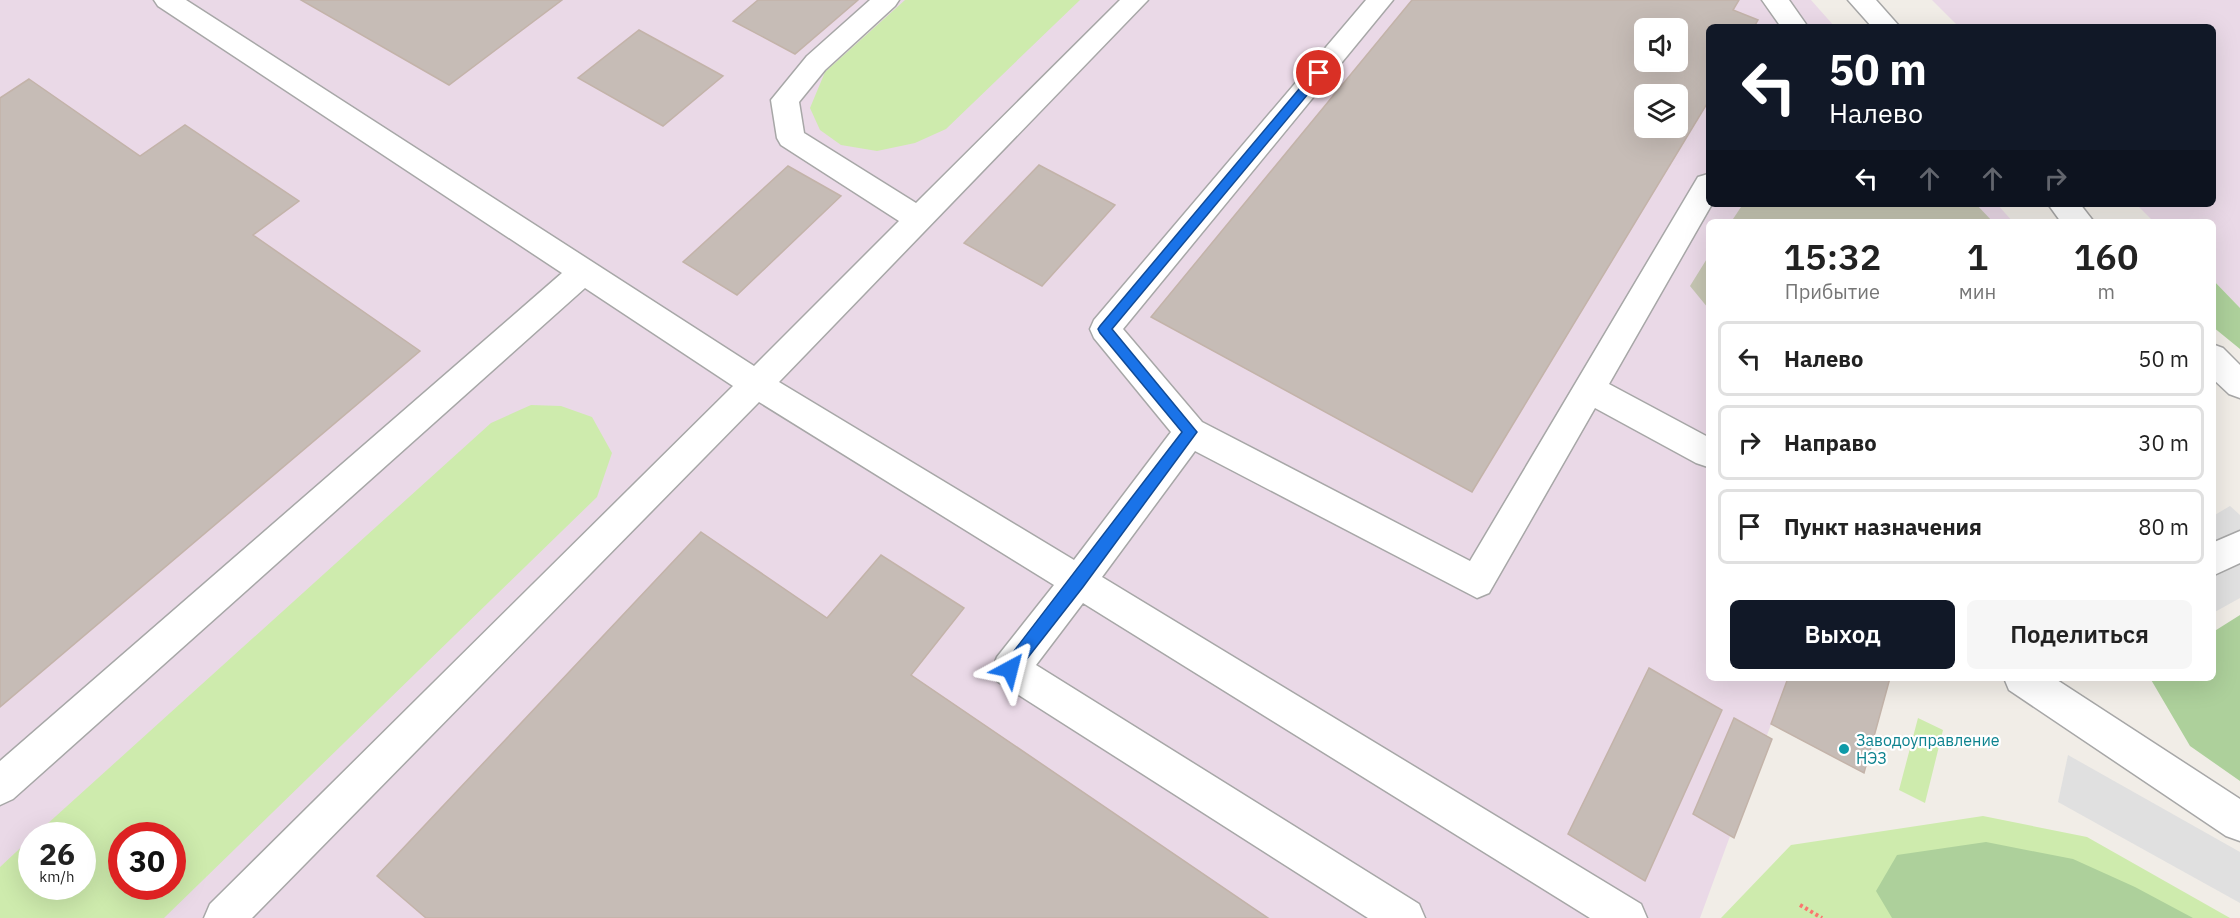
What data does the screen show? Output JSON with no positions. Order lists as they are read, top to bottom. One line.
{"places":["Заводоуправление НЭЗ"],"page":{"turn":["50 m","Налево"],"eta":["15:32","Прибытие","1","мин","160","m"],"list":[{"name":"Налево","value":"50 m"},{"name":"Направо","value":"30 m"},{"name":"Пункт назначения","value":"80 m"}],"buttons":["Выход","Поделиться"],"speed":"26 km/h","limit":"30"}}
